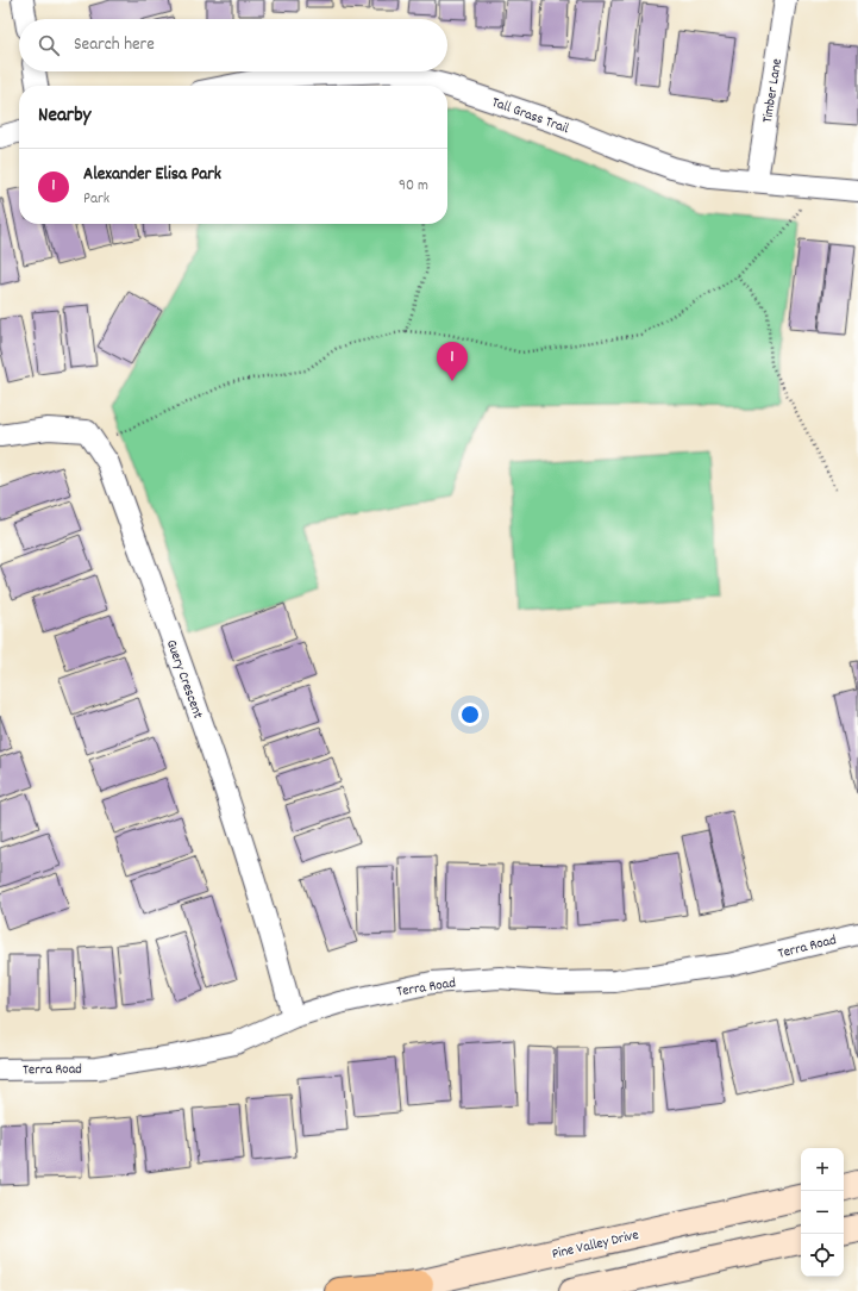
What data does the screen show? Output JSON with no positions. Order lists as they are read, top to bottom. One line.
{"streets":{"main road":["Pine Valley Drive"],"street":["Timber Lane","Tall Grass Trail","Guery Crescent","Terra Road"]},"crossings":[["Timber Lane","Tall Grass Trail"],["Guery Crescent","Terra Road"]],"page":{"search":"Search here","heading":"Nearby","list":[{"mark":"1","name":"Alexander Elisa Park","note":"Park","value":"90 m"}],"pins":"1","map_buttons":["+","−"]}}
